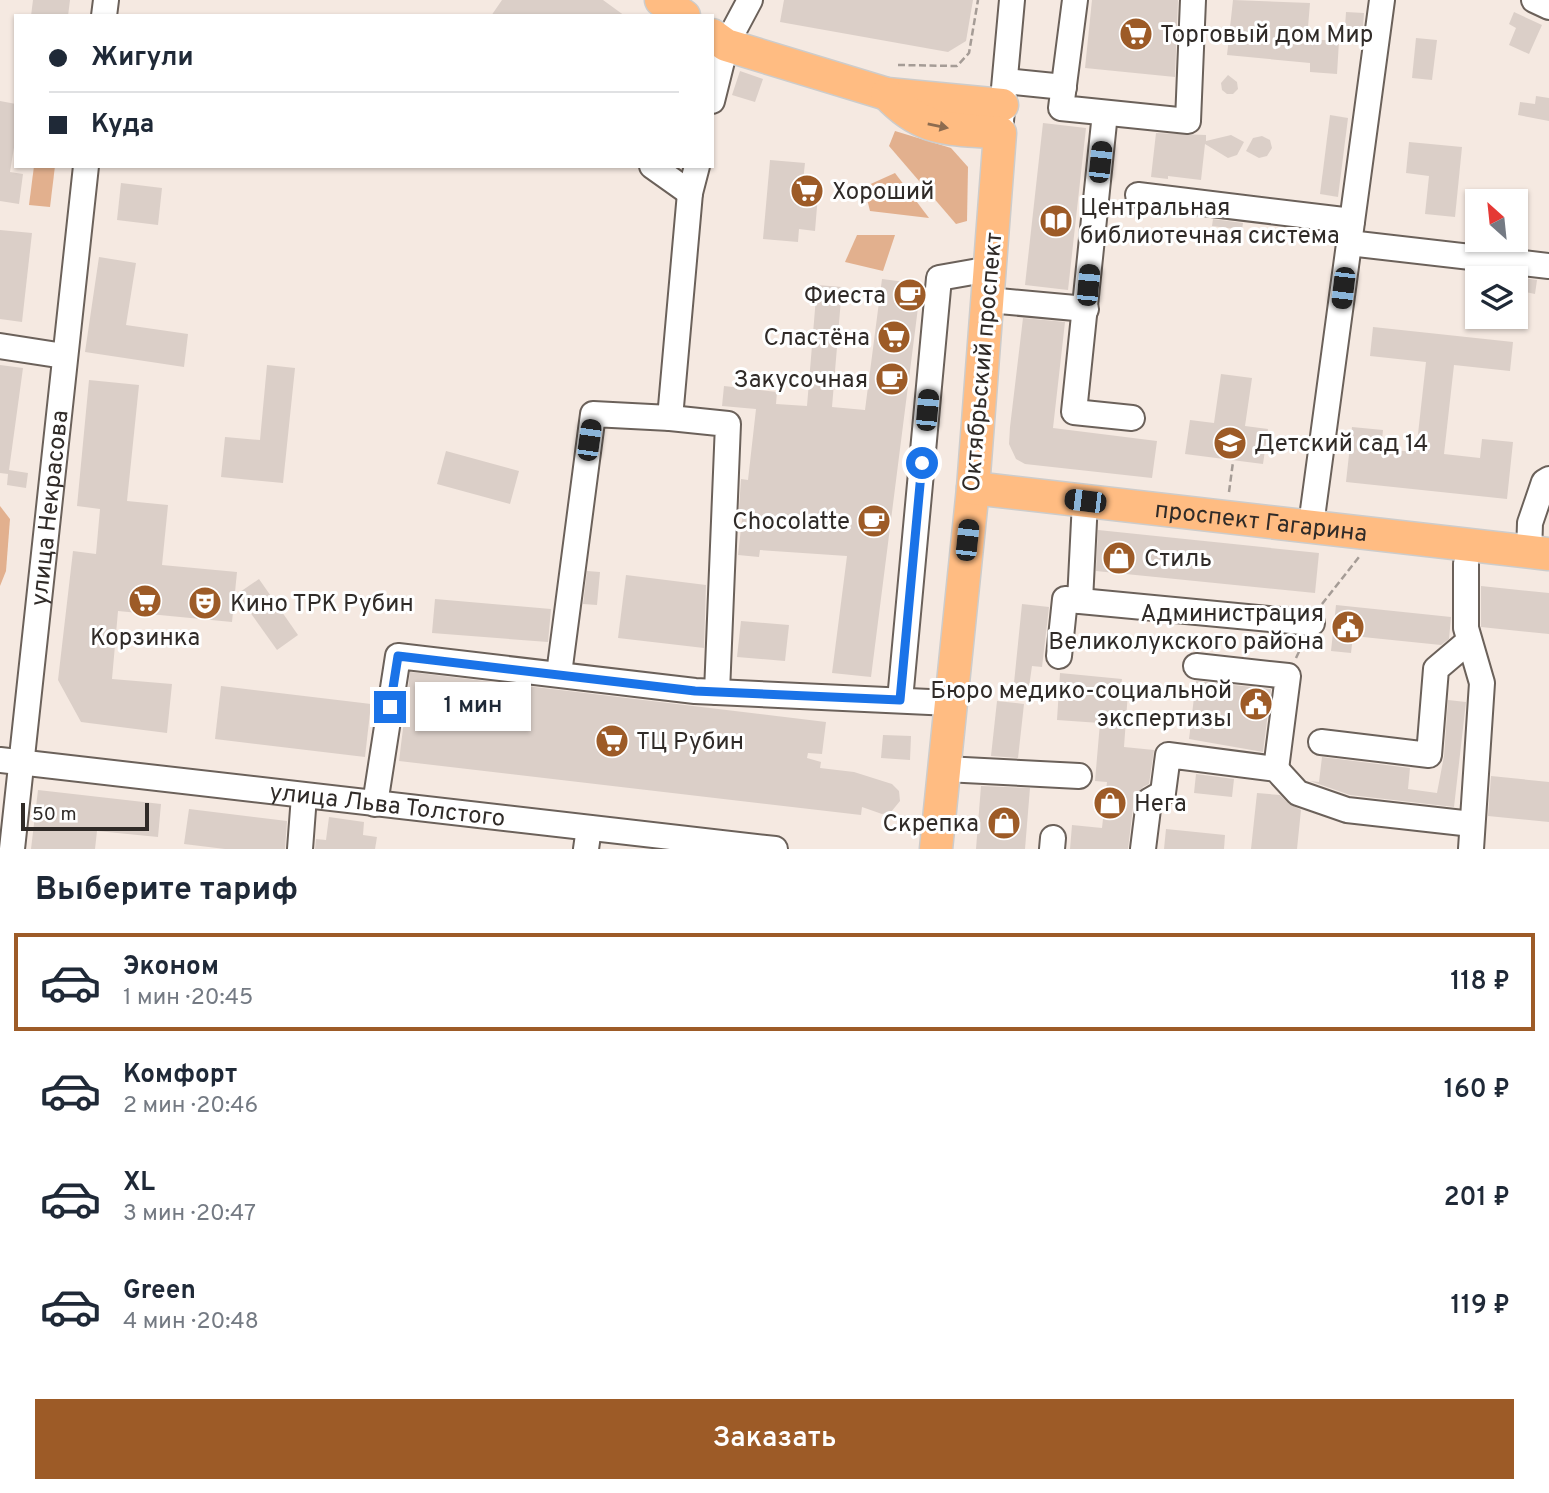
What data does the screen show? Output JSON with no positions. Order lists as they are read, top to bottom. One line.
{"streets":{"main road":["Октябрьский проспект","проспект Гагарина"],"street":["улица Некрасова","улица Льва Толстого"]},"crossings":[["Октябрьский проспект","проспект Гагарина"],["улица Некрасова","улица Льва Толстого"]],"places":{"supermarket":["Торговый дом Мир","Хороший","Сластёна","Корзинка","ТЦ Рубин"],"library":["Центральная библиотечная система"],"cafe":["Фиеста","Закусочная","Chocolatte"],"school or university":["Детский сад 14"],"shop":["Стиль","Нега","Скрепка"],"theatre":["Кино ТРК Рубин"],"public building":["Администрация Великолукского района","Бюро медико-социальной экспертизы"]},"scale_bar":"50 m","north":"top left","page":{"banner":["Жигули","Куда"],"bubble":"1 мин","scale":"50 m","heading":"Выберите тариф","list":[{"name":"Эконом","note":"1 мин · 20:45","value":"118 ₽"},{"name":"Комфорт","note":"2 мин · 20:46","value":"160 ₽"},{"name":"XL","note":"3 мин · 20:47","value":"201 ₽"},{"name":"Green","note":"4 мин · 20:48","value":"119 ₽"}],"buttons":"Заказать"}}
